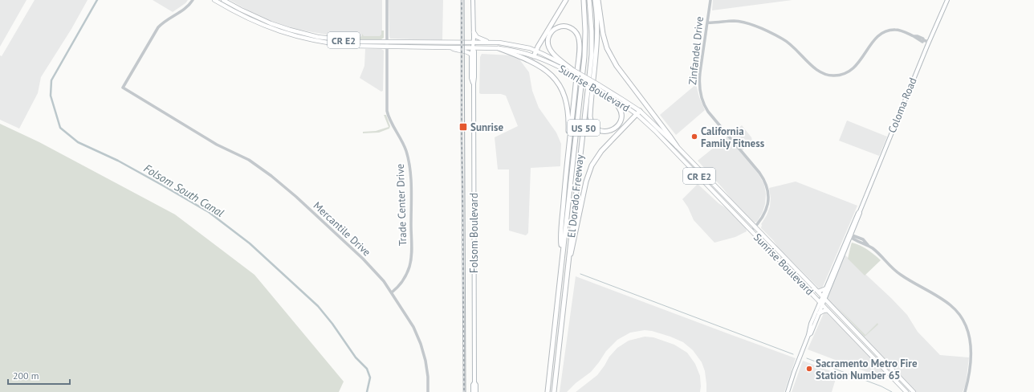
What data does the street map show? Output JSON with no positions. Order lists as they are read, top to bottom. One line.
{"streets":{"highway":["US 50","El Dorado Freeway"],"main road":["CR E2","Sunrise Boulevard","Coloma Road","Folsom Boulevard"],"street":["Zinfandel Drive","Trade Center Drive","Mercantile Drive"]},"crossings":[["Zinfandel Drive","Sunrise Boulevard"],["Sunrise Boulevard","Coloma Road"],["Sunrise Boulevard","Trade Center Drive"],["Sunrise Boulevard","Folsom Boulevard"],["Trade Center Drive","Mercantile Drive"]],"water":["Folsom South Canal"],"places":{"transit":["Sunrise"],"other":["California Family Fitness","Sacramento Metro Fire Station Number 65"]},"scale_bar":"200 m"}
